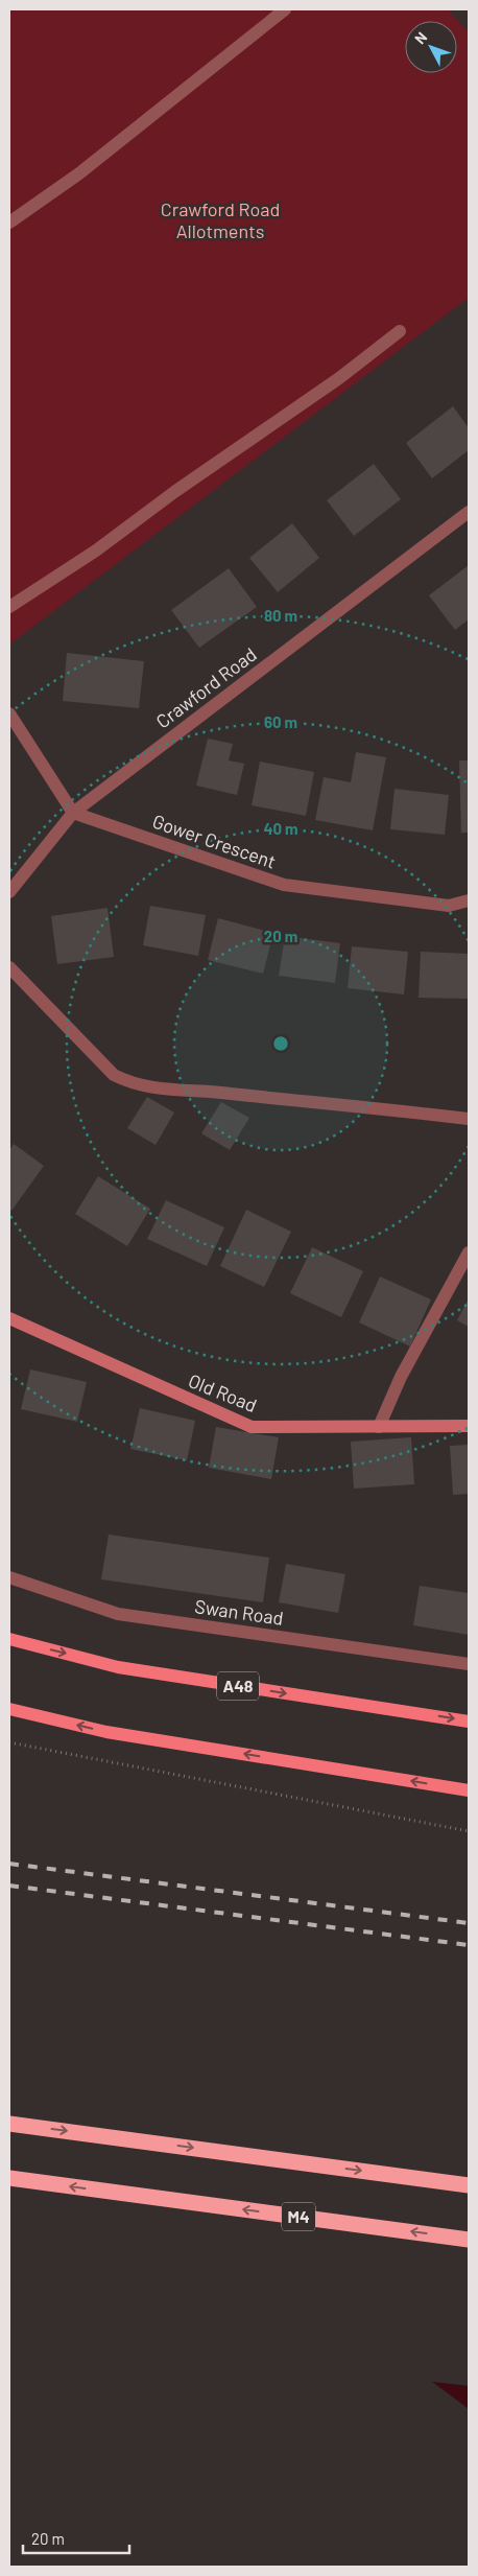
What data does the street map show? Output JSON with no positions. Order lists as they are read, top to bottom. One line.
{"streets":{"highway":["M4"],"main road":["A48"],"street":["Crawford Road","Gower Crescent","Old Road","Swan Road"]},"crossings":[["Crawford Road","Gower Crescent"]],"parks":["Crawford Road Allotments"],"scale_bar":"20 m","north":"top left","rings":["80 m","60 m","40 m","20 m"]}
